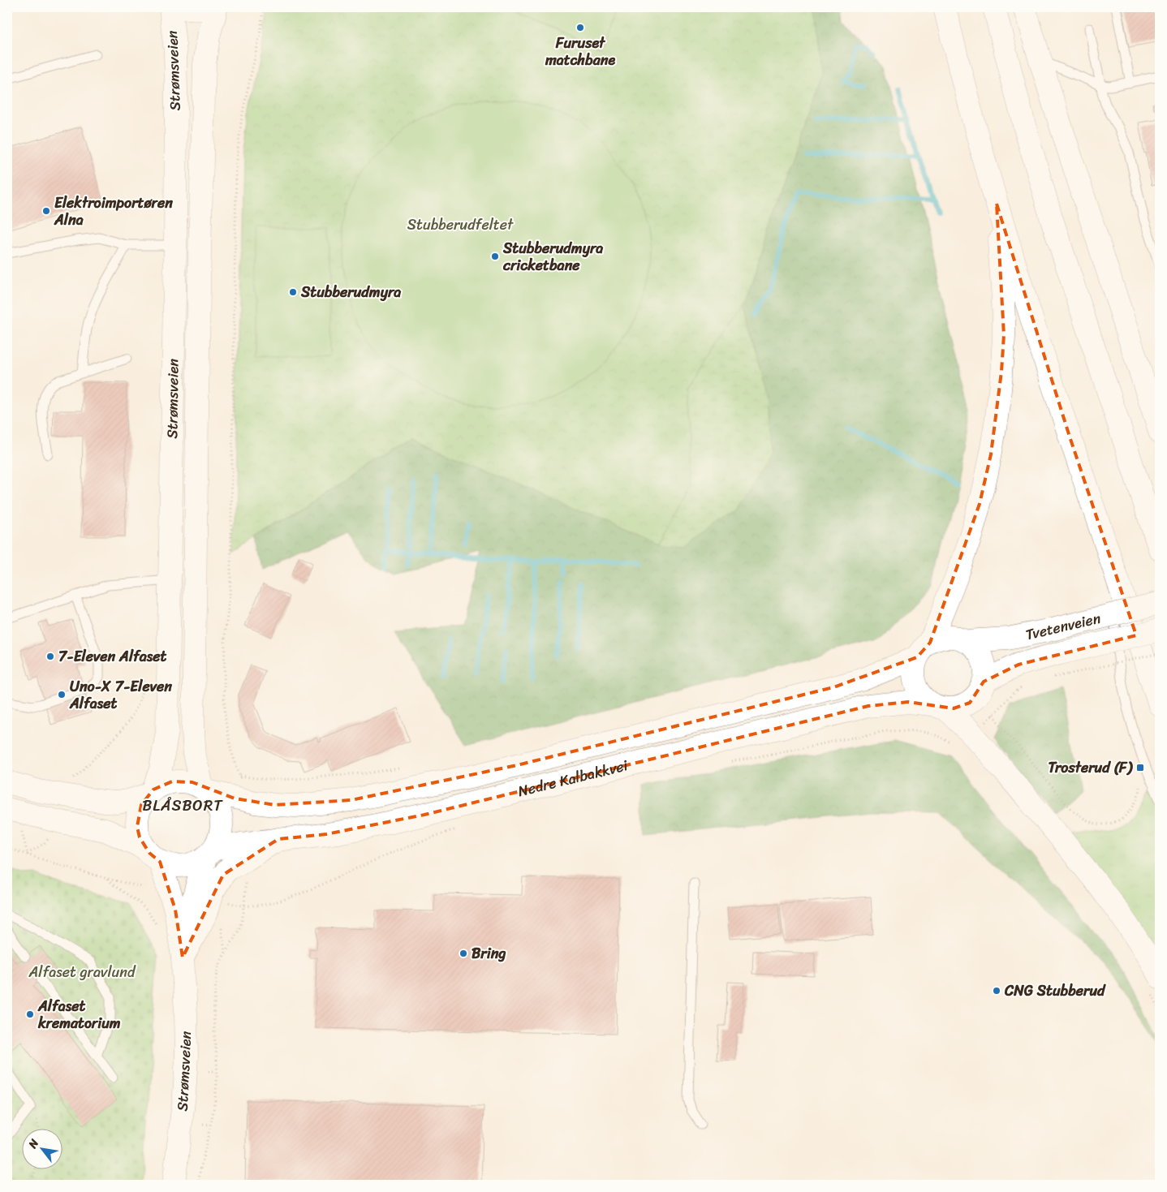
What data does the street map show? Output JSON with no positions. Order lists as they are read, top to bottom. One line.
{"streets":{"main road":["Strømsveien","Tvetenveien","Nedre Kalbakkvei"]},"crossings":[["Strømsveien","Nedre Kalbakkvei"],["Tvetenveien","Nedre Kalbakkvei"]],"districts":["BLÅSBORT"],"parks":["Stubberudfeltet","Alfaset gravlund"],"places":{"other":["Furuset matchbane","Elektroimportøren Alna","Stubberudmyra cricketbane","Stubberudmyra","7-Eleven Alfaset","Uno-X 7-Eleven Alfaset","Bring","CNG Stubberud","Alfaset krematorium"],"transit":["Trosterud (F)"]},"north":"top left"}
